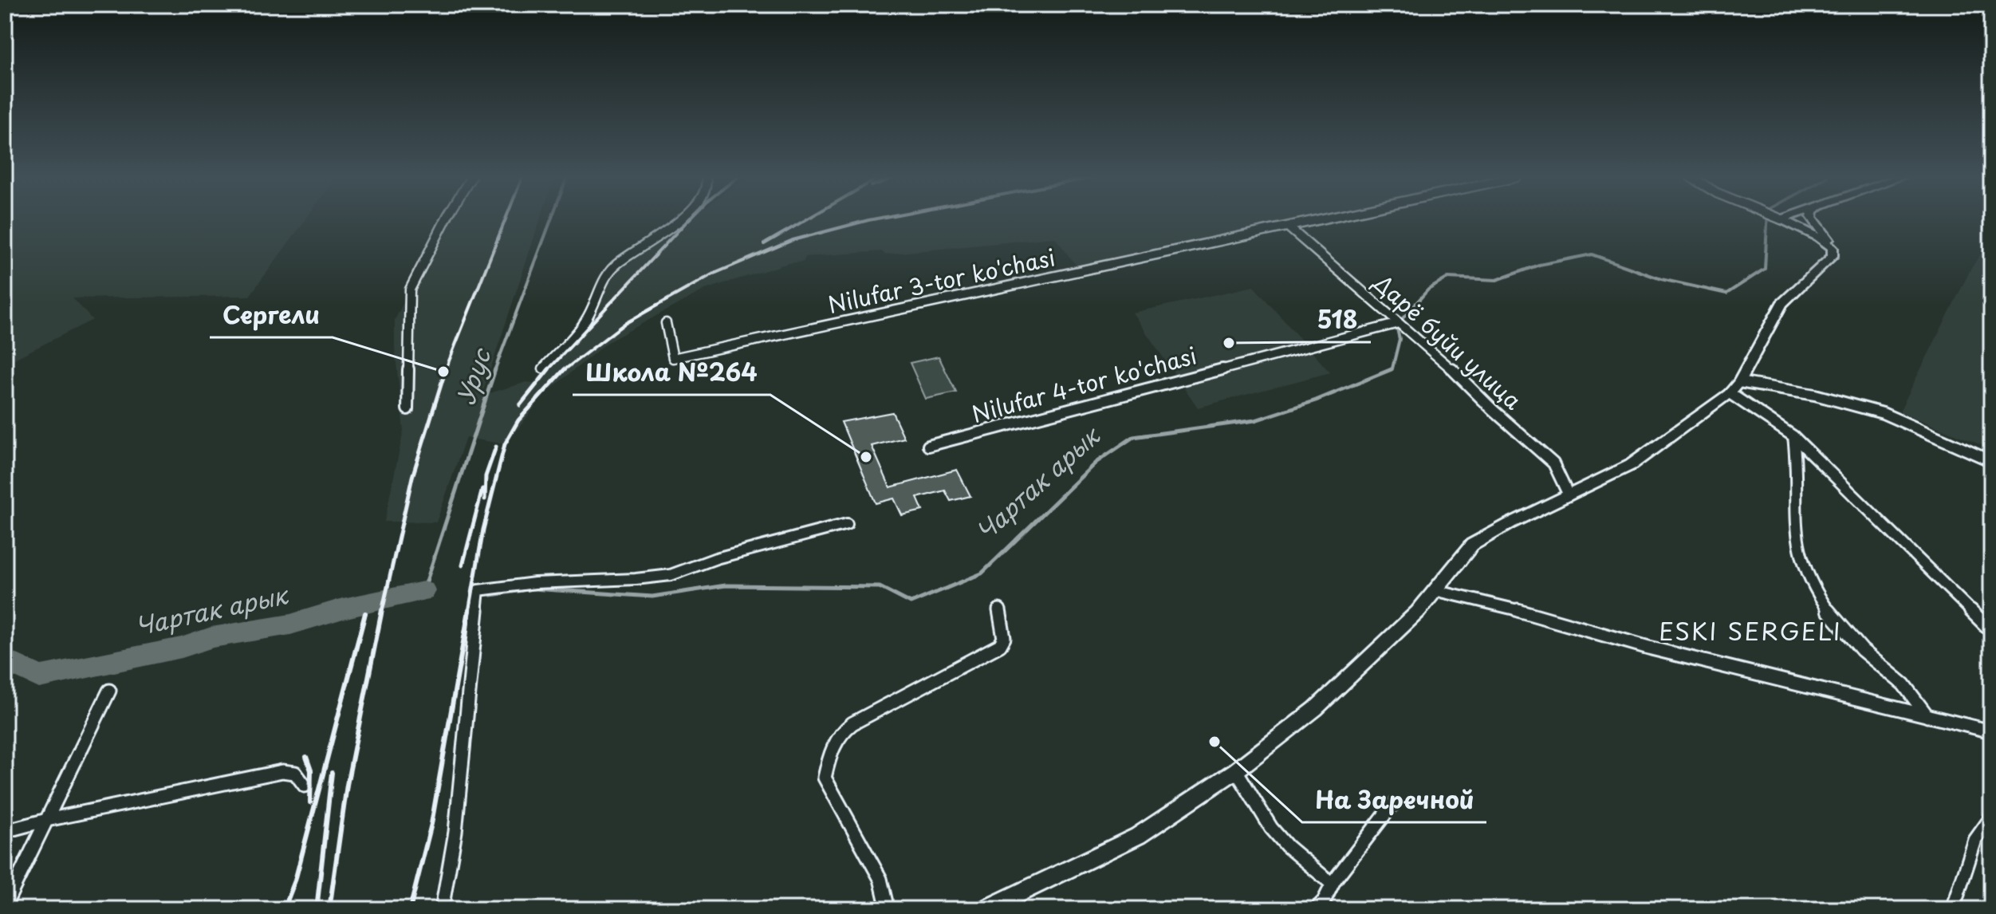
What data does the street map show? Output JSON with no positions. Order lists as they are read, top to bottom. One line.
{"streets":{"street":["Nilufar 3-tor ko'chasi","Дарё буйи улица","Nilufar 4-tor ko'chasi"]},"crossings":[["Nilufar 3-tor ko'chasi","Дарё буйи улица"],["Дарё буйи улица","Nilufar 4-tor ko'chasi"]],"districts":["ESKI SERGELI"],"water":["Урус","Чартак арык"],"places":["518","Сергели","Школа №264","На Заречной"]}
